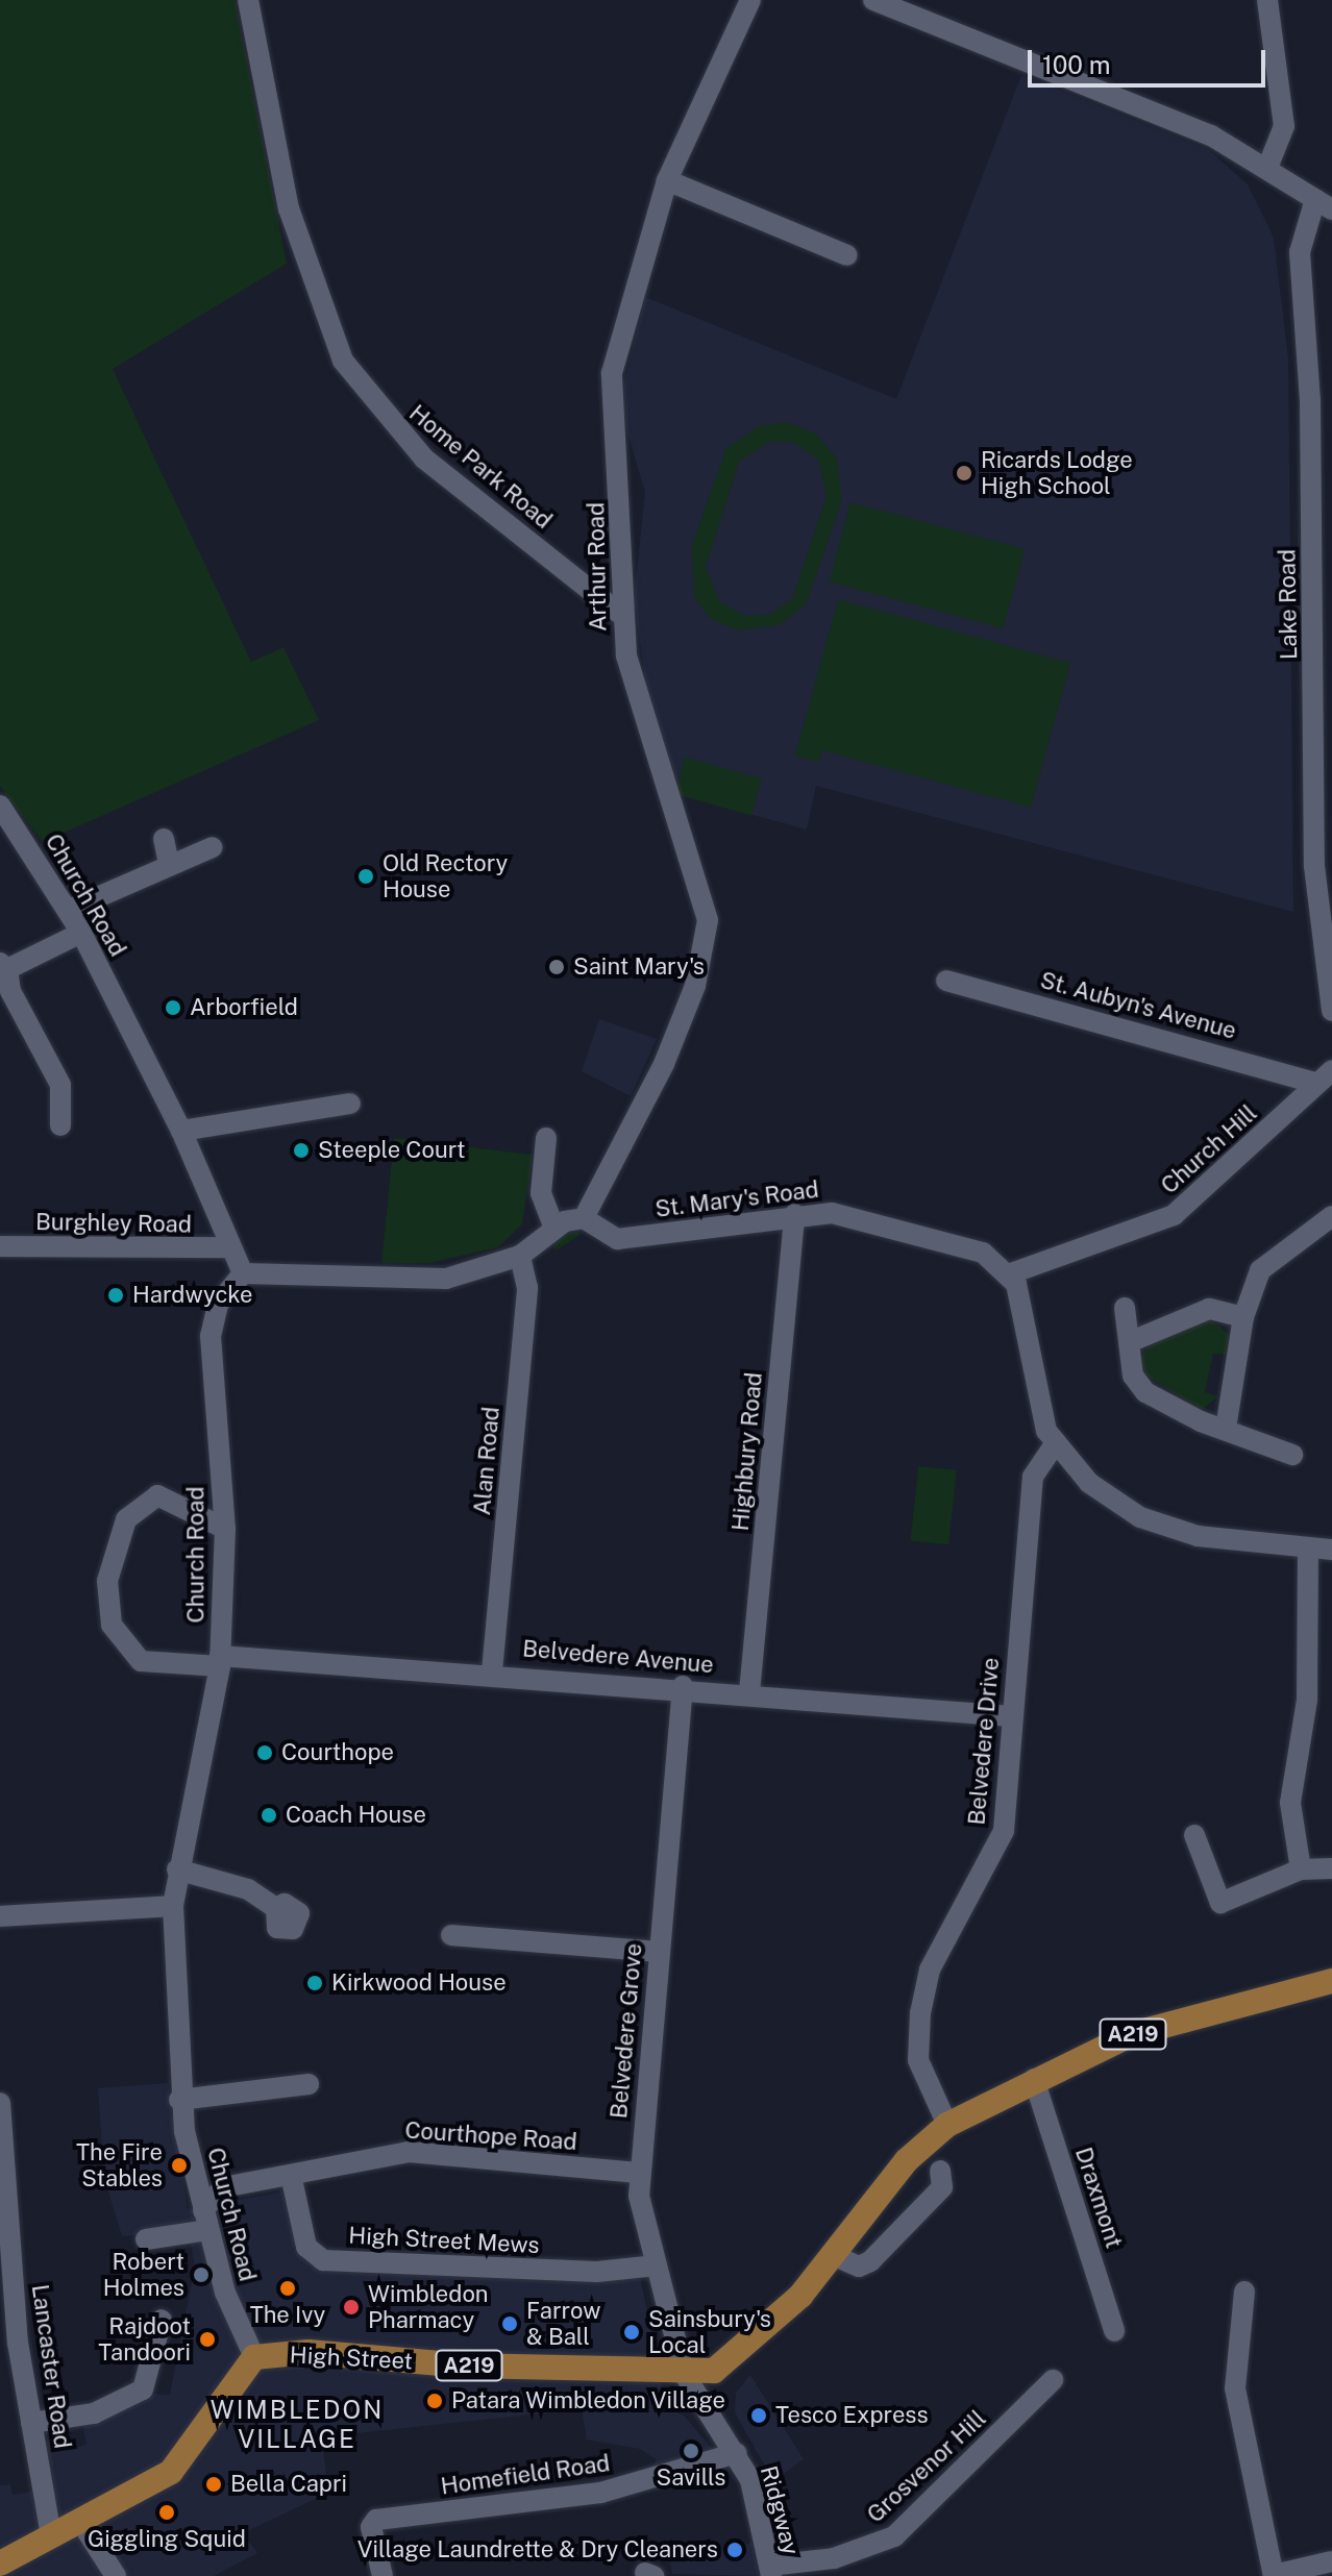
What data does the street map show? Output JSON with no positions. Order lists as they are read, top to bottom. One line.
{"streets":{"main road":["A219","High Street"],"street":["Home Park Road","Arthur Road","Lake Road","Church Road","St. Aubyn's Avenue","Church Hill","St. Mary's Road","Burghley Road","Highbury Road","Alan Road","Belvedere Avenue","Belvedere Drive","Belvedere Grove","Courthope Road","Draxmont","High Street Mews","Lancaster Road","Grosvenor Hill","Homefield Road","Ridgway"]},"crossings":[["Home Park Road","Arthur Road"],["Arthur Road","St. Mary's Road"],["Church Road","Burghley Road"],["Church Road","Belvedere Avenue"],["Church Road","Courthope Road"],["Church Road","High Street"],["St. Aubyn's Avenue","Church Hill"],["Church Hill","St. Mary's Road"],["St. Mary's Road","Highbury Road"],["Highbury Road","Belvedere Avenue"],["Alan Road","Belvedere Avenue"],["Belvedere Avenue","Belvedere Drive"],["Belvedere Avenue","Belvedere Grove"],["Belvedere Drive","A219"],["Belvedere Grove","A219"],["Belvedere Grove","Courthope Road"],["Belvedere Grove","High Street Mews"],["Belvedere Grove","High Street"],["Belvedere Grove","Ridgway"],["A219","Draxmont"],["A219","High Street"],["A219","Ridgway"],["Courthope Road","High Street Mews"],["High Street","Ridgway"],["Grosvenor Hill","Ridgway"],["Homefield Road","Ridgway"]],"districts":["WIMBLEDON VILLAGE"],"places":["Ricards Lodge High School","Old Rectory House","Saint Mary's","Arborfield","Steeple Court","Hardwycke","Courthope","Coach House","Kirkwood House","The Fire Stables","Robert Holmes","The Ivy","Wimbledon Pharmacy","Farrow & Ball","Sainsbury's Local","Rajdoot Tandoori","Patara Wimbledon Village","Tesco Express","Savills","Bella Capri","Giggling Squid","Village Laundrette & Dry Cleaners"],"scale_bar":"100 m"}
